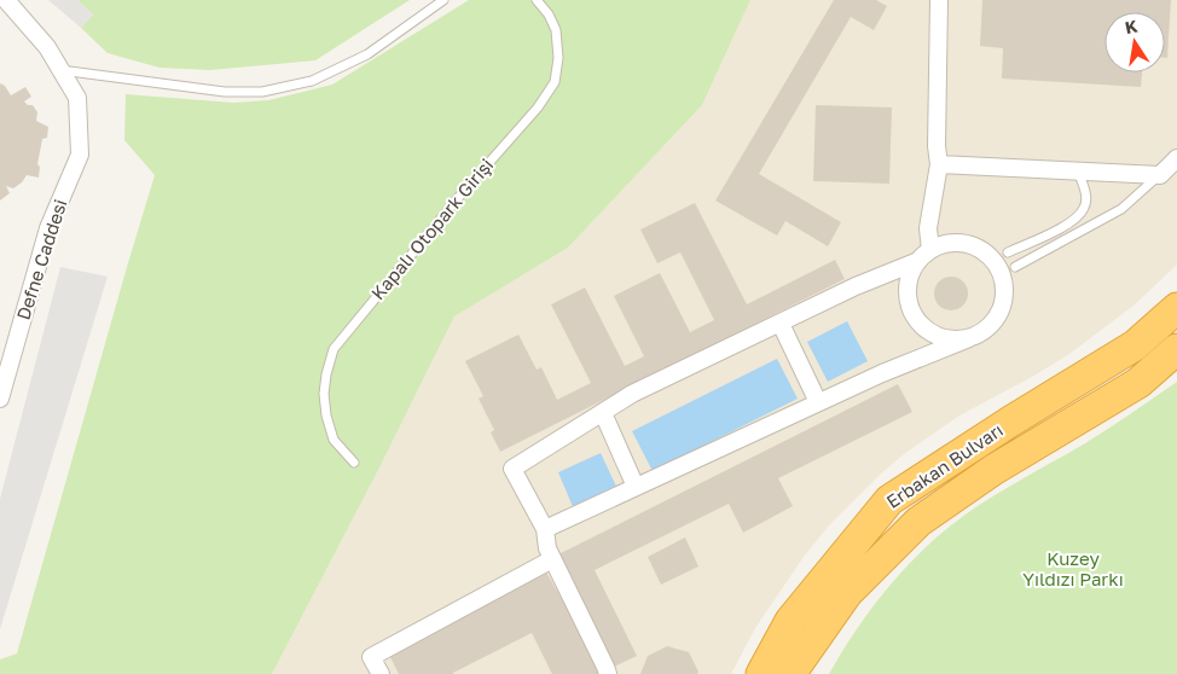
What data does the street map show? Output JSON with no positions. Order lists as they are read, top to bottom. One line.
{"streets":{"highway":["Erbakan Bulvarı"],"street":["Defne Caddesi"],"lane":["Kapalı Otopark Girişi"]},"parks":["Kuzey Yıldızı Parkı"],"north":"top"}
